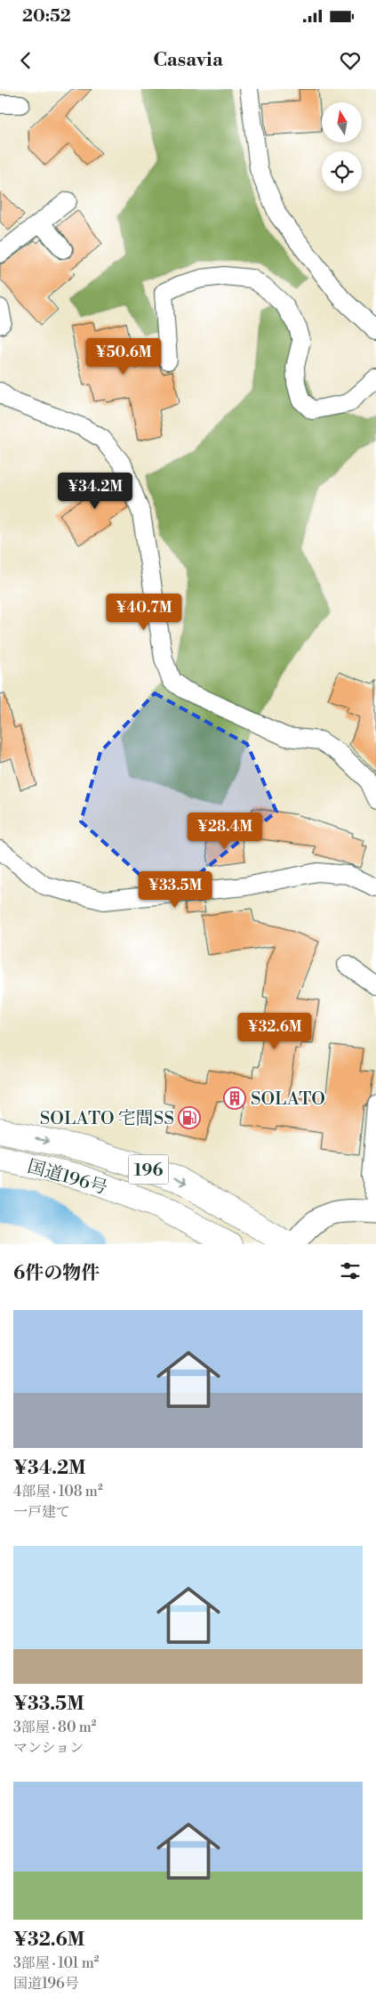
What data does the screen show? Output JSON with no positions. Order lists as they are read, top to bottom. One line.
{"streets":{"highway":["196","国道196号"]},"crossings":[["196","国道196号"]],"places":{"building":["SOLATO"],"fuel station":["SOLATO 宅間SS"]},"north":"top","page":{"status":"20:52","header":"Casavia","price":["¥50.6M","¥34.2M","¥40.7M","¥28.4M","¥33.5M","¥32.6M"],"heading":"6件の物件","list":[{"name":"¥34.2M","note":"4部屋 · 108 m² · 一戸建て"},{"name":"¥33.5M","note":"3部屋 · 80 m² · マンション"},{"name":"¥32.6M","note":"3部屋 · 101 m² · 国道196号"}]}}
